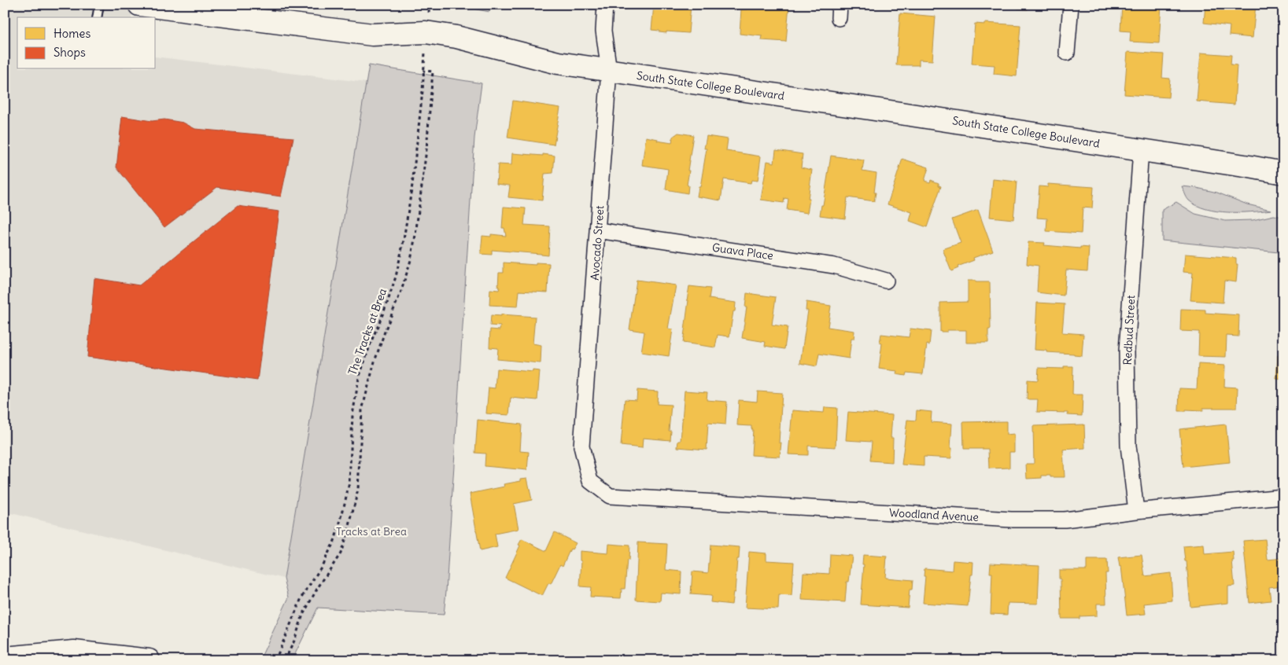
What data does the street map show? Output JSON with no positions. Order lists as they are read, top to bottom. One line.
{"streets":{"main road":["South State College Boulevard"],"street":["Avocado Street","Guava Place","Redbud Street","Woodland Avenue"],"path":["The Tracks at Brea"]},"crossings":[["South State College Boulevard","Avocado Street"],["South State College Boulevard","Redbud Street"],["Avocado Street","Guava Place"],["Avocado Street","Woodland Avenue"],["Redbud Street","Woodland Avenue"]],"parks":["Tracks at Brea"],"legend":["Homes","Shops"]}
